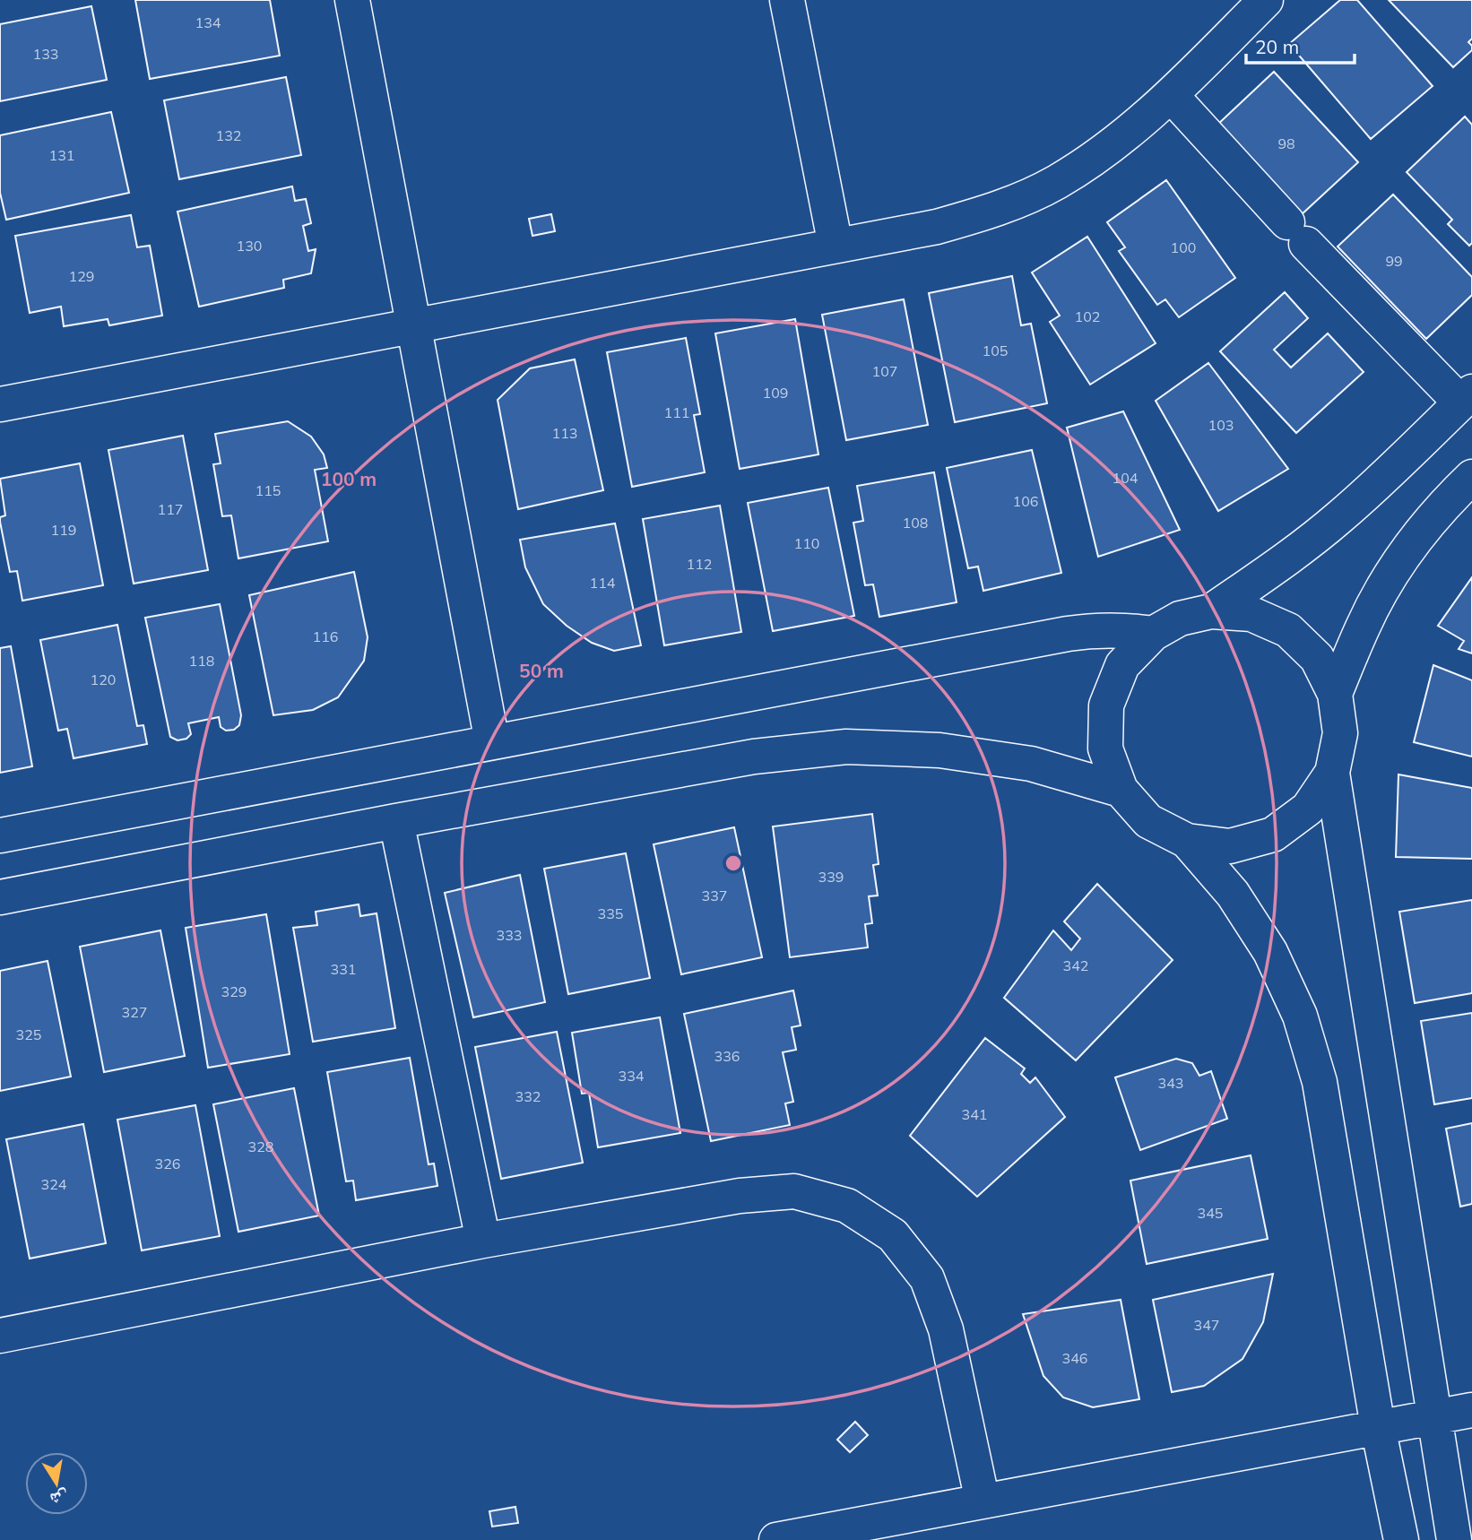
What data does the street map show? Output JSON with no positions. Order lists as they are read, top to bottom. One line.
{"house_numbers":["134","133","132","98","131","130","100","99","129","102","105","107","109","111","103","113","104","115","106","117","108","119","110","112","114","116","118","120","339","337","335","333","342","331","329","327","325","336","334","343","332","341","328","326","324","345","347","346"],"scale_bar":"20 m","north":"bottom","rings":["100 m","50 m"]}
